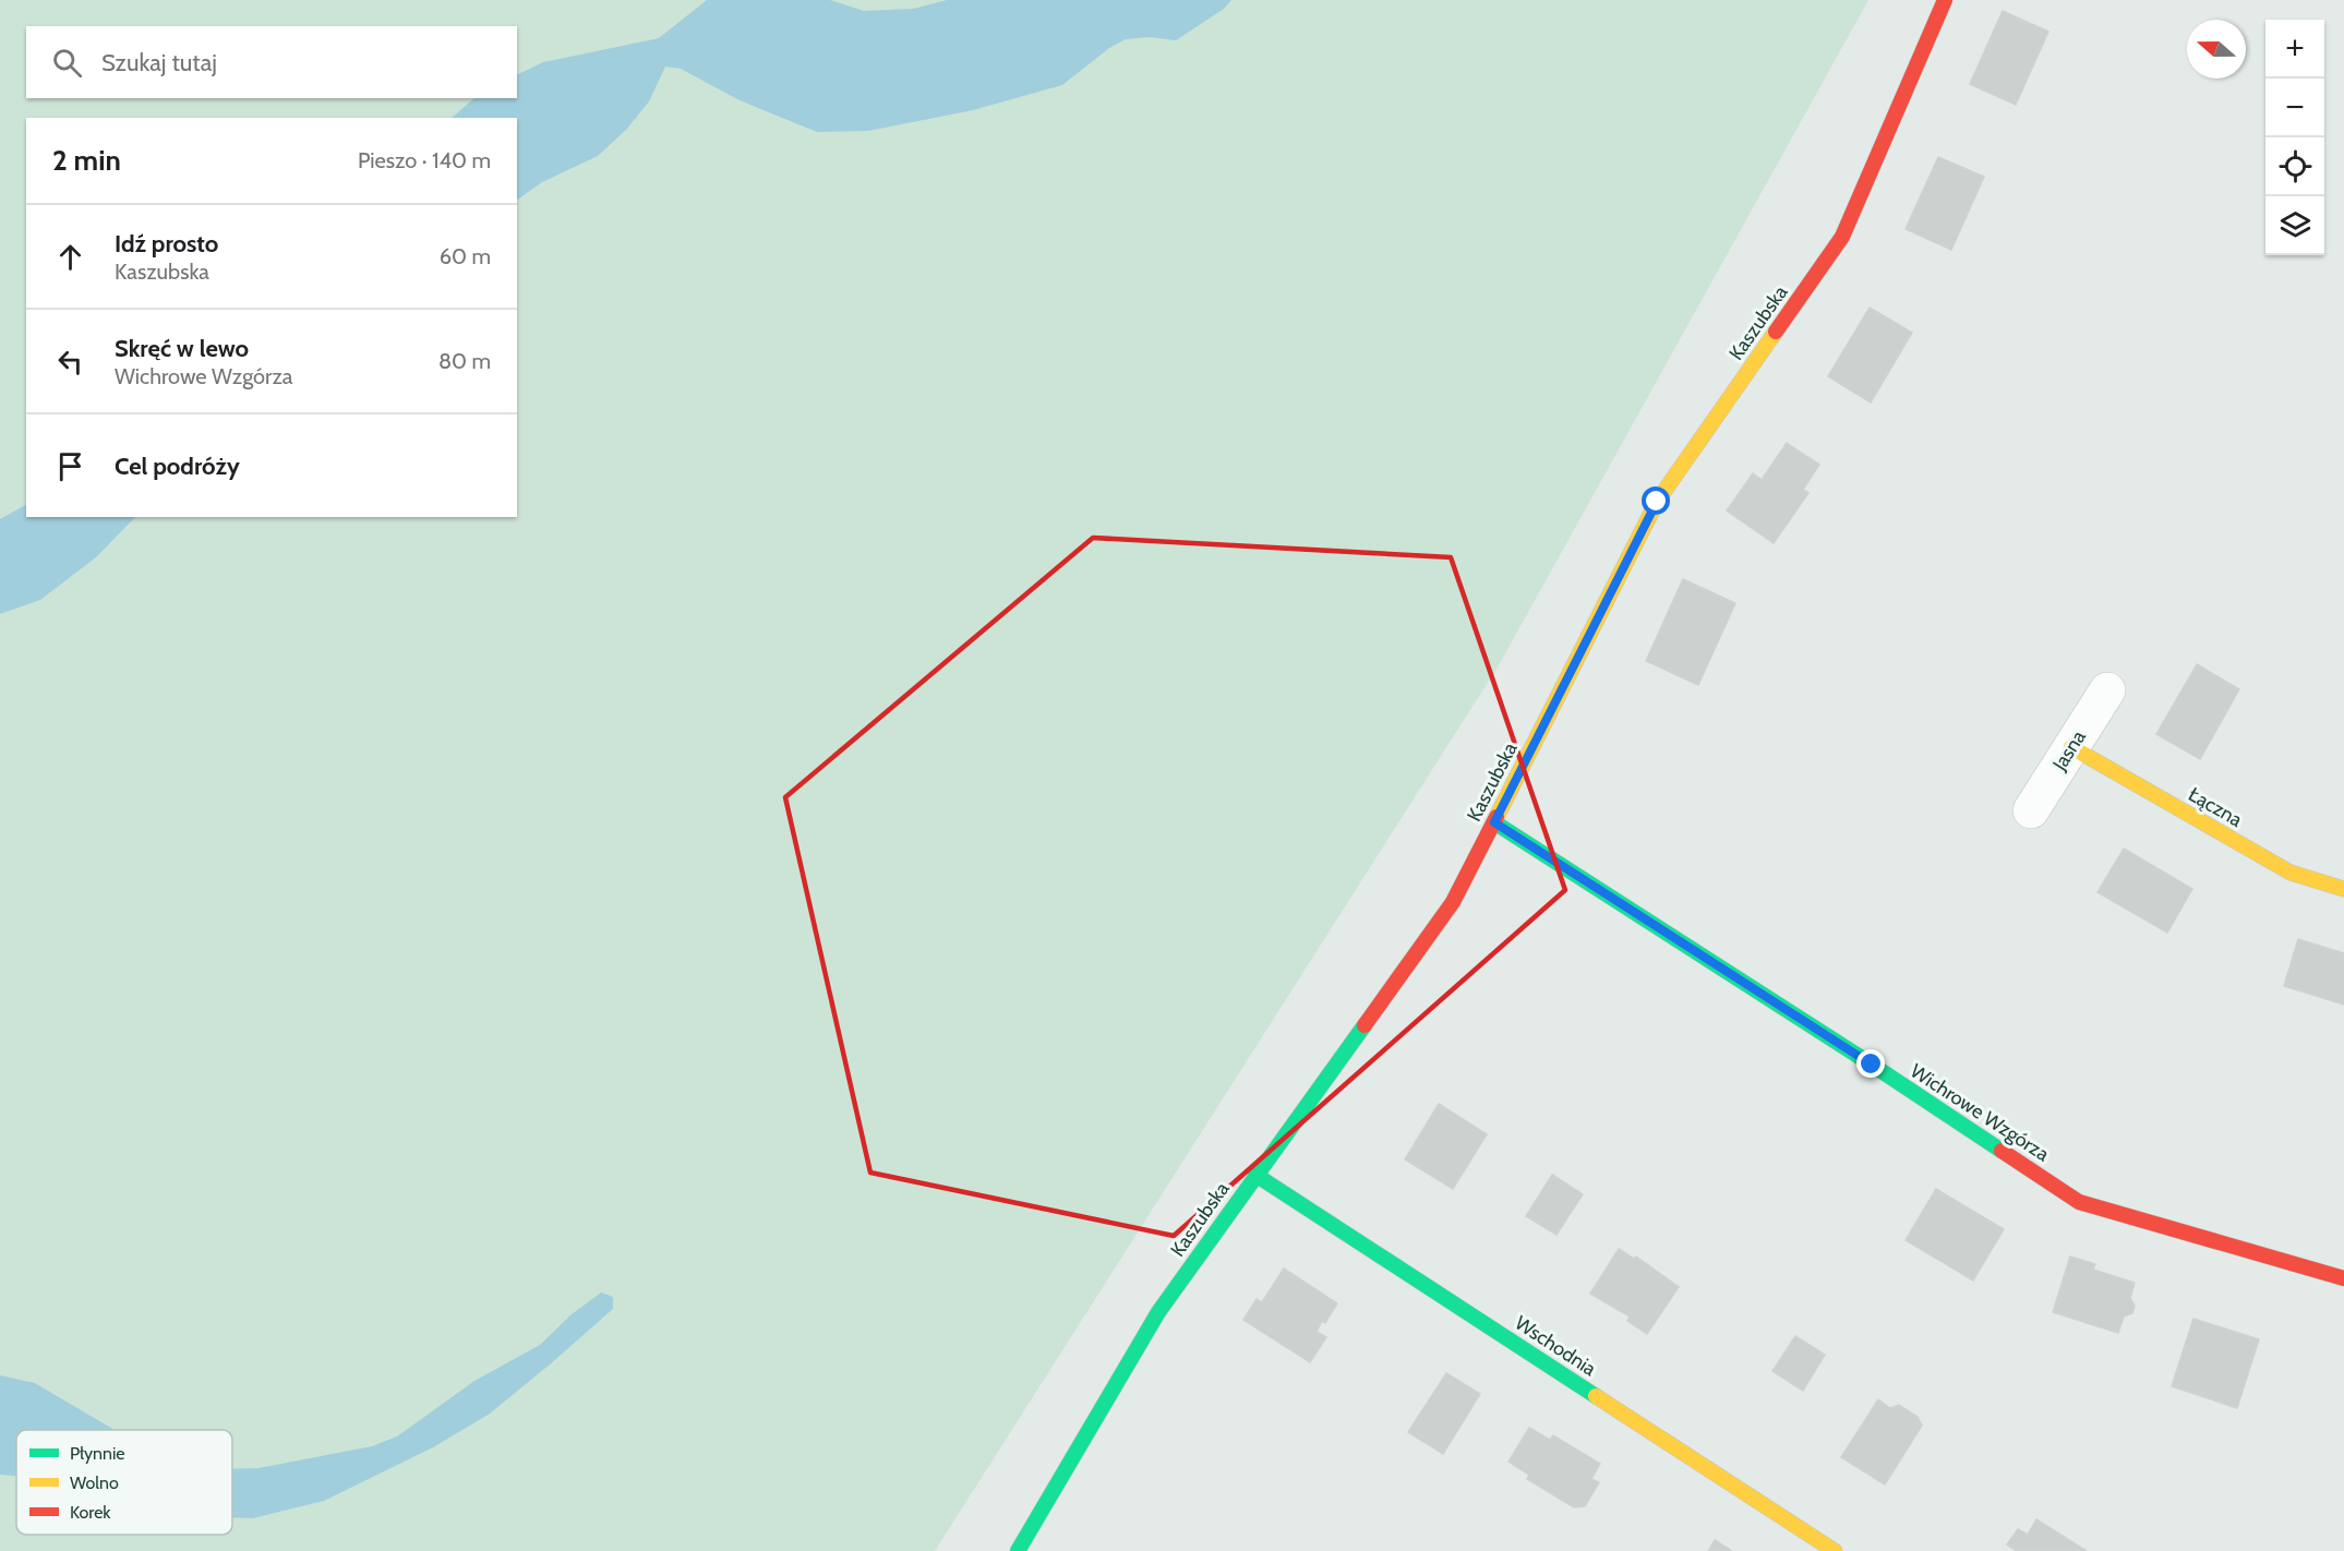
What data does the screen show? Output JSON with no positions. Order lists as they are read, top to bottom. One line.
{"streets":{"street":["Kaszubska","Jasna","Łączna","Wichrowe Wzgórza","Wschodnia"]},"crossings":[["Kaszubska","Wichrowe Wzgórza"],["Kaszubska","Wschodnia"],["Jasna","Łączna"]],"legend":["Płynnie","Wolno","Korek"],"north":"left","page":{"map_buttons":["+","−"],"search":"Szukaj tutaj","heading":["2 min","Pieszo · 140 m"],"list":[["Idź prosto","Kaszubska","60 m"],["Skręć w lewo","Wichrowe Wzgórza","80 m"],"Cel podróży"]}}
